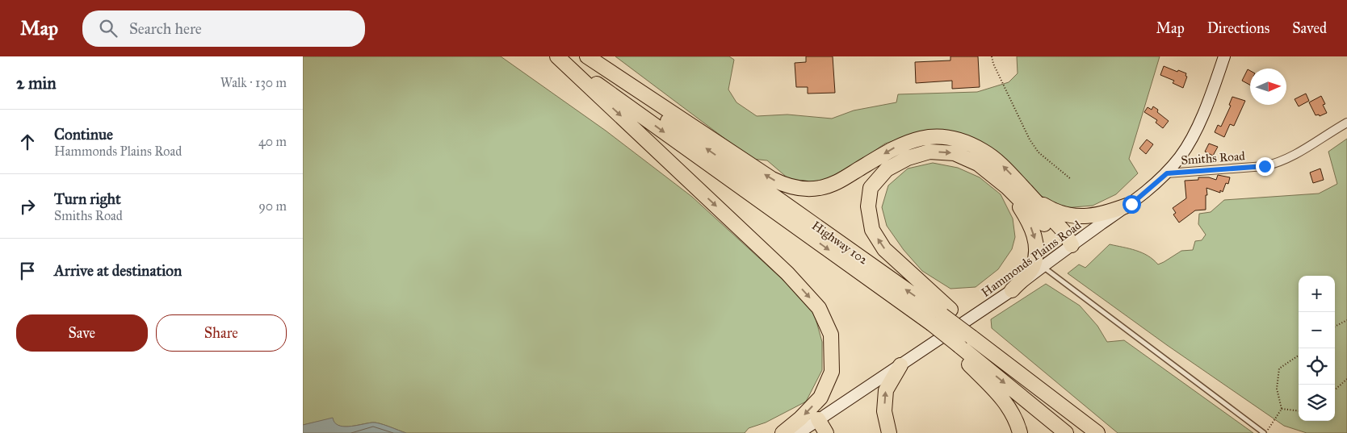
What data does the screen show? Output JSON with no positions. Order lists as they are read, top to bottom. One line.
{"streets":{"highway":["Highway 102"],"main road":["Hammonds Plains Road"],"street":["Smiths Road"]},"crossings":[["Smiths Road","Hammonds Plains Road"]],"north":"right","page":{"header":"Map","search":"Search here","nav":["Map","Directions","Saved"],"heading":["2 min","Walk · 130 m"],"list":[["Continue","Hammonds Plains Road","40 m"],["Turn right","Smiths Road","90 m"],"Arrive at destination"],"map_buttons":["+","−"],"buttons":["Save","Share"]}}
